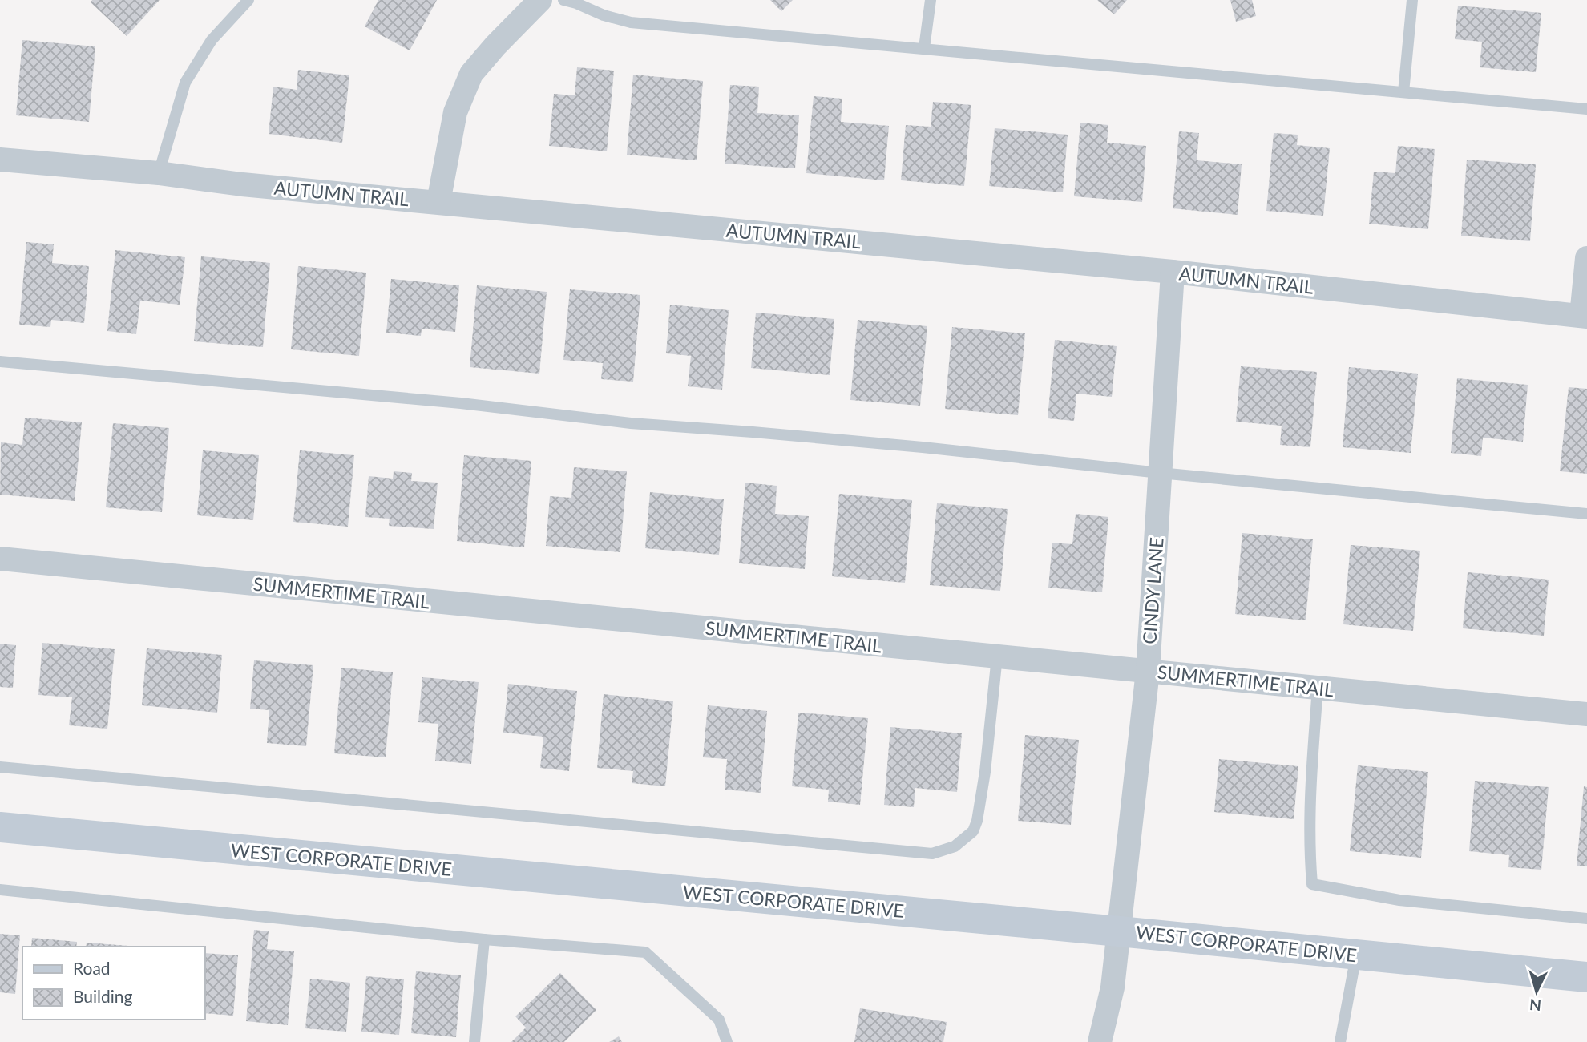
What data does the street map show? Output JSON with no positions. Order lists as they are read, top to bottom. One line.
{"streets":{"street":["AUTUMN TRAIL","CINDY LANE","SUMMERTIME TRAIL","WEST CORPORATE DRIVE"]},"crossings":[["AUTUMN TRAIL","CINDY LANE"],["CINDY LANE","SUMMERTIME TRAIL"],["CINDY LANE","WEST CORPORATE DRIVE"]],"legend":["Road","Building"],"north":"bottom"}
